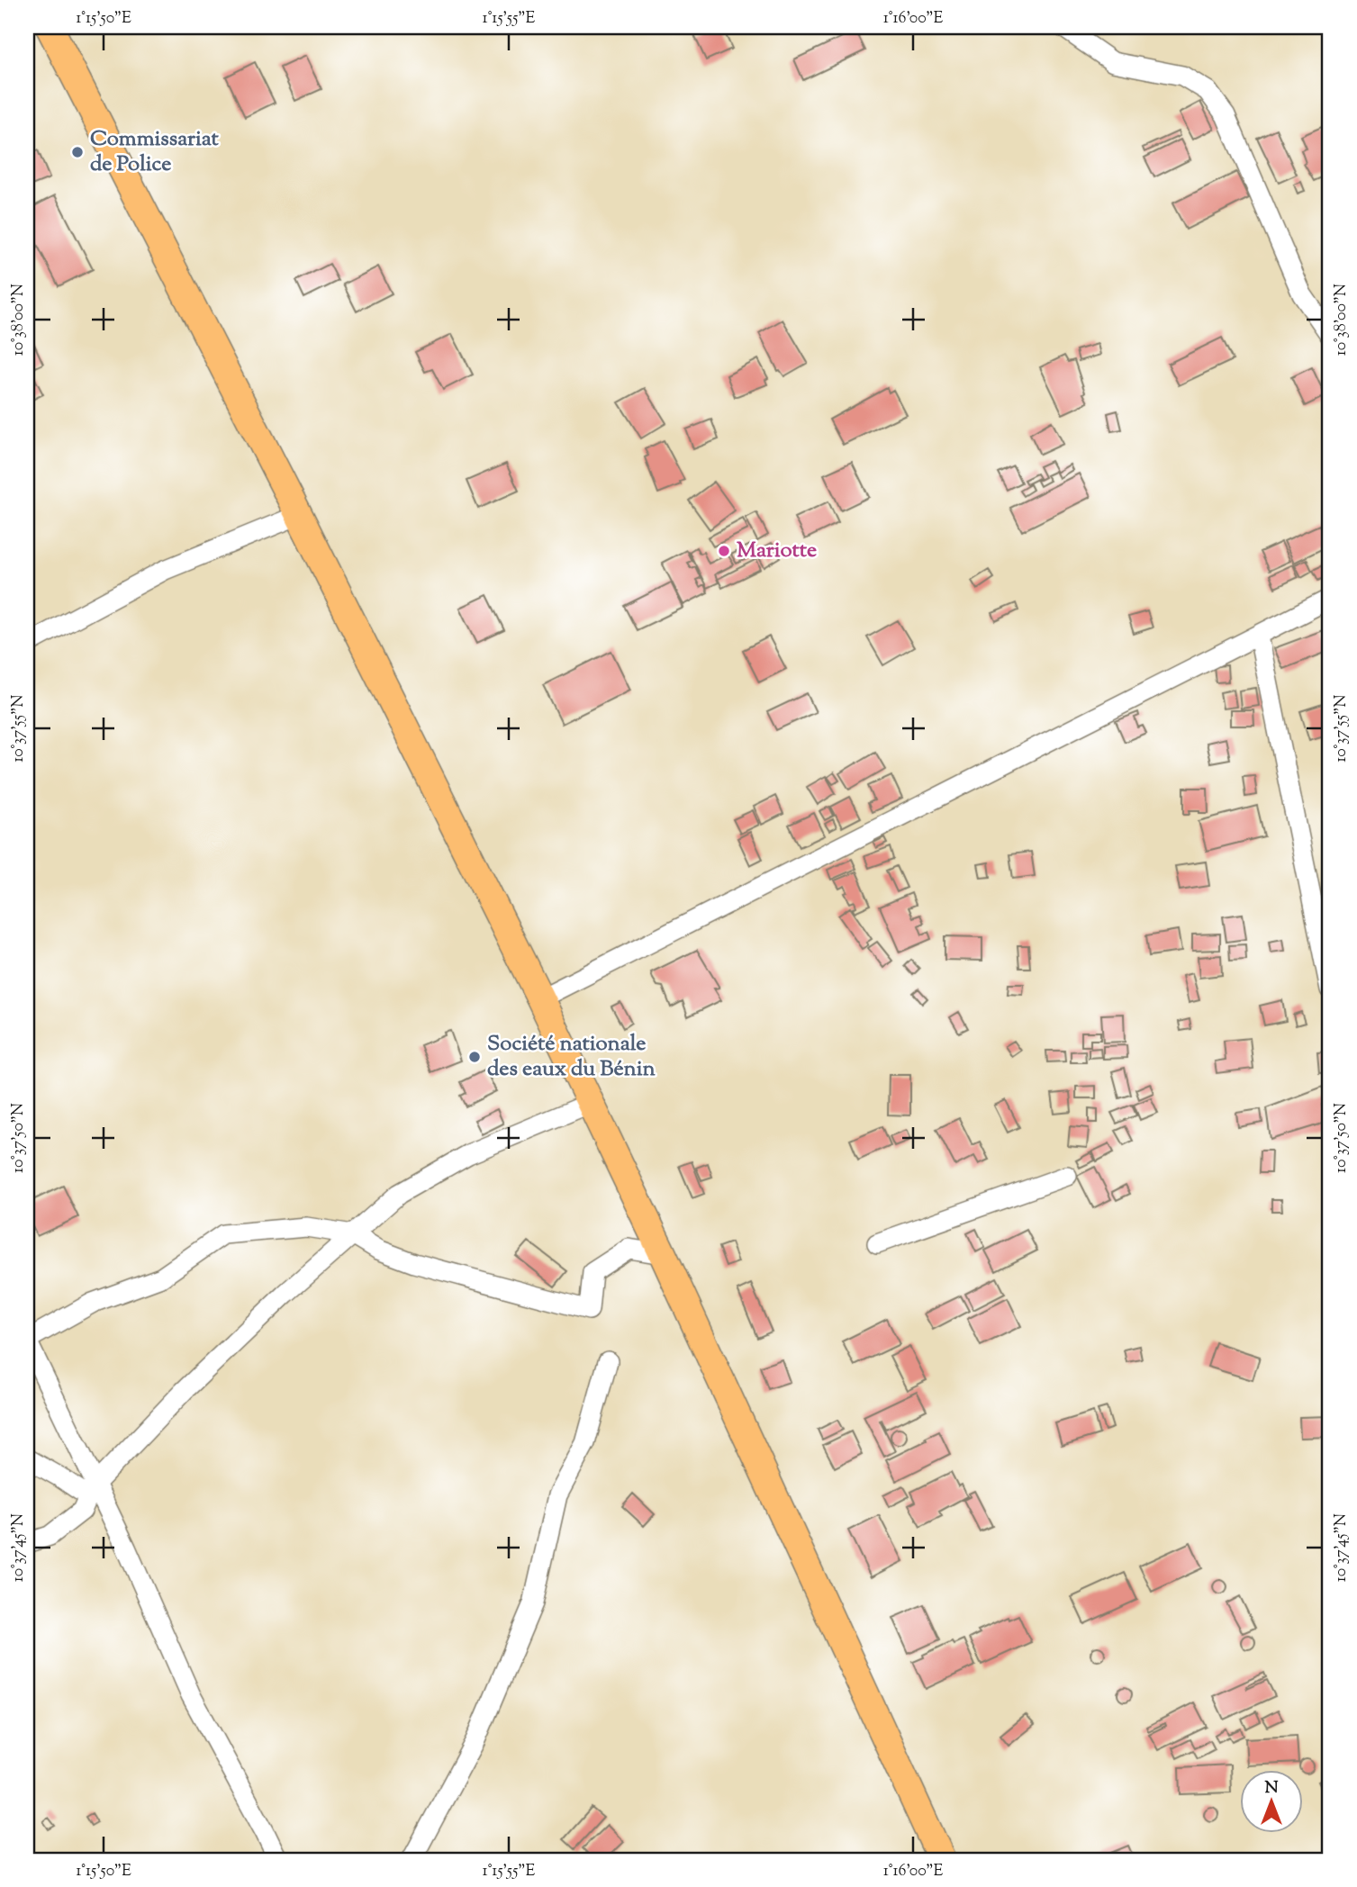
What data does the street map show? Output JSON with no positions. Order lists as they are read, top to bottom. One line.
{"places":["Commissariat de Police","Mariotte","Société nationale des eaux du Bénin"],"north":"top","coordinates":["1°15'50\"E","1°15'55\"E","1°16'00\"E","10°38'00\"N","10°37'55\"N","10°37'50\"N","10°37'45\"N"]}
